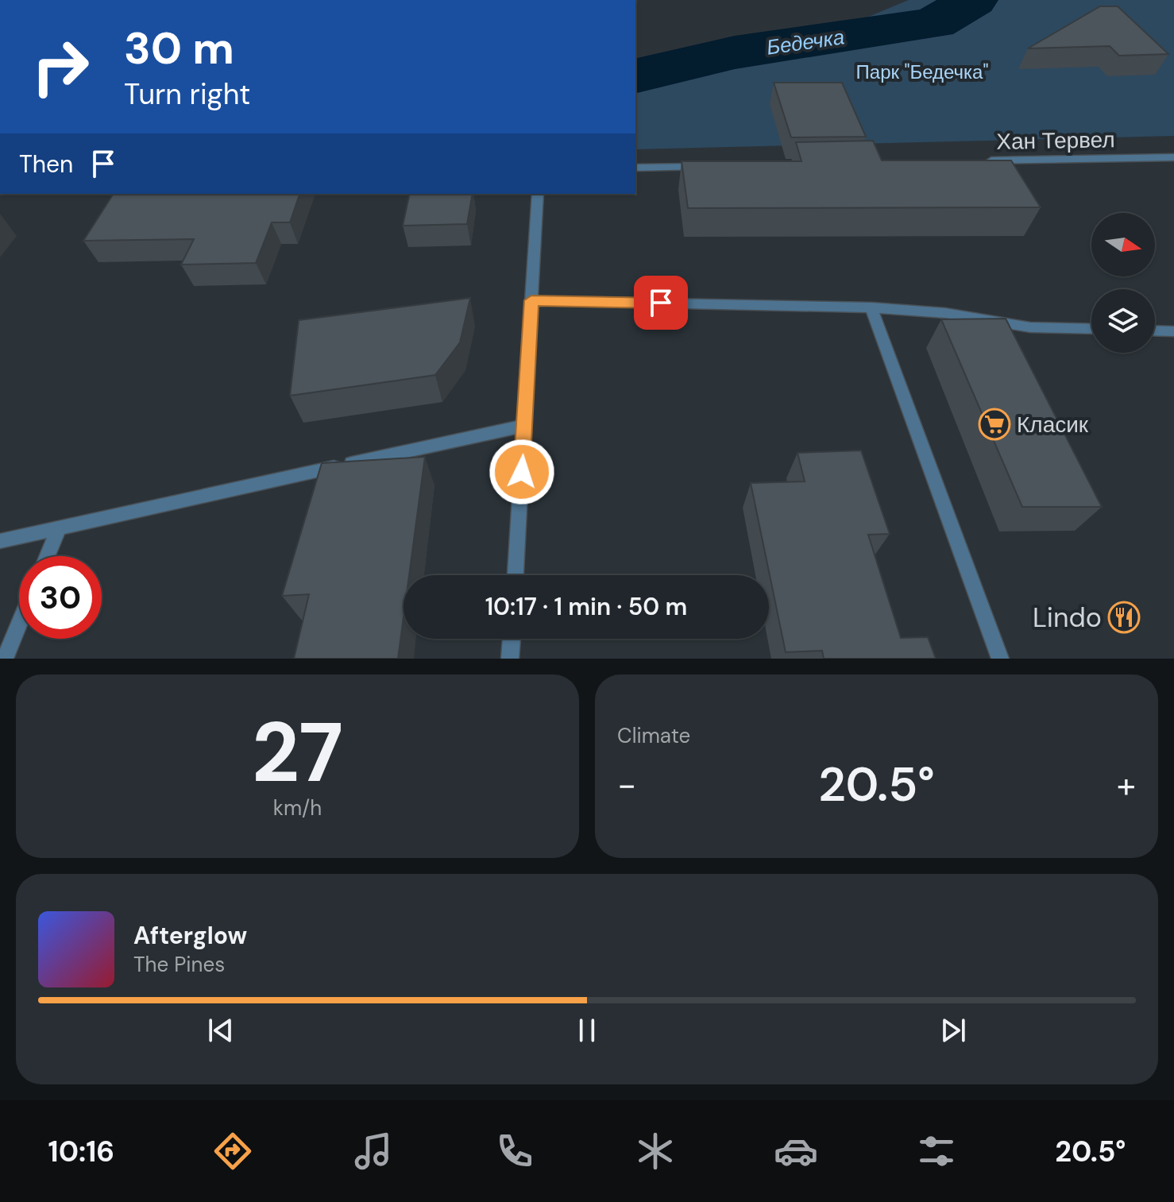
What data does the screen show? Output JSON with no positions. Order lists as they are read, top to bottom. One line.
{"streets":{"street":["Хан Тервел"]},"water":["Бедечка"],"parks":["Парк \"Бедечка\""],"places":{"supermarket":["Класик"],"restaurant":["Lindo"]},"north":"right","page":{"turn":["30 m","Turn right"],"then":"Then","limit":"30","trip":"10:17 · 1 min · 50 m","tile":[["27","km/h"],"Climate"],"heat":["−","20.5°","+"],"song":["Afterglow","The Pines"],"tabs":["10:16","20.5°"]}}
